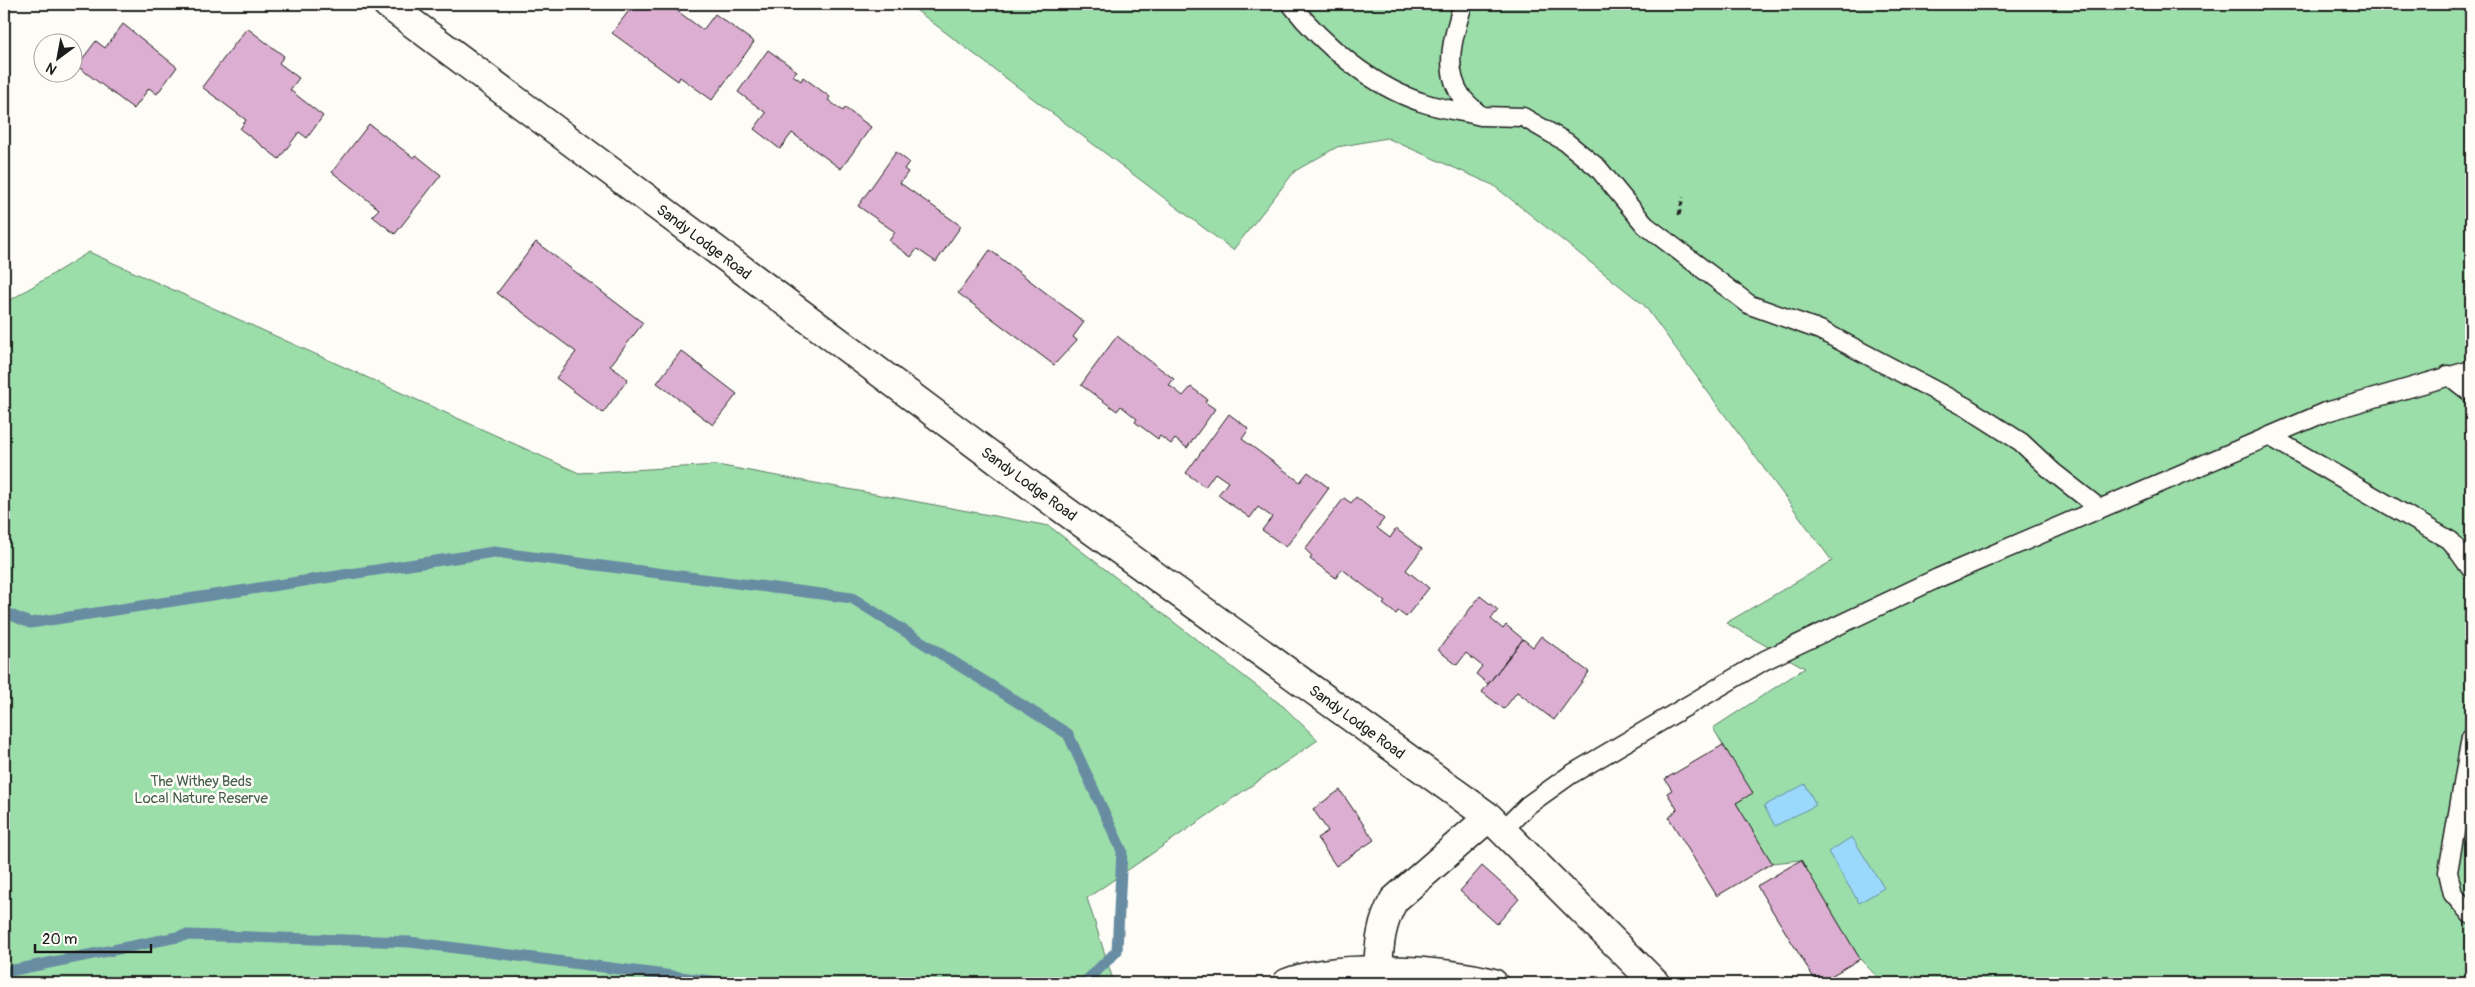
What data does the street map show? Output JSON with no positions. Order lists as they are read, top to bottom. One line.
{"streets":{"street":["Sandy Lodge Road"]},"parks":["The Withey Beds Local Nature Reserve"],"scale_bar":"20 m","north":"bottom left"}
